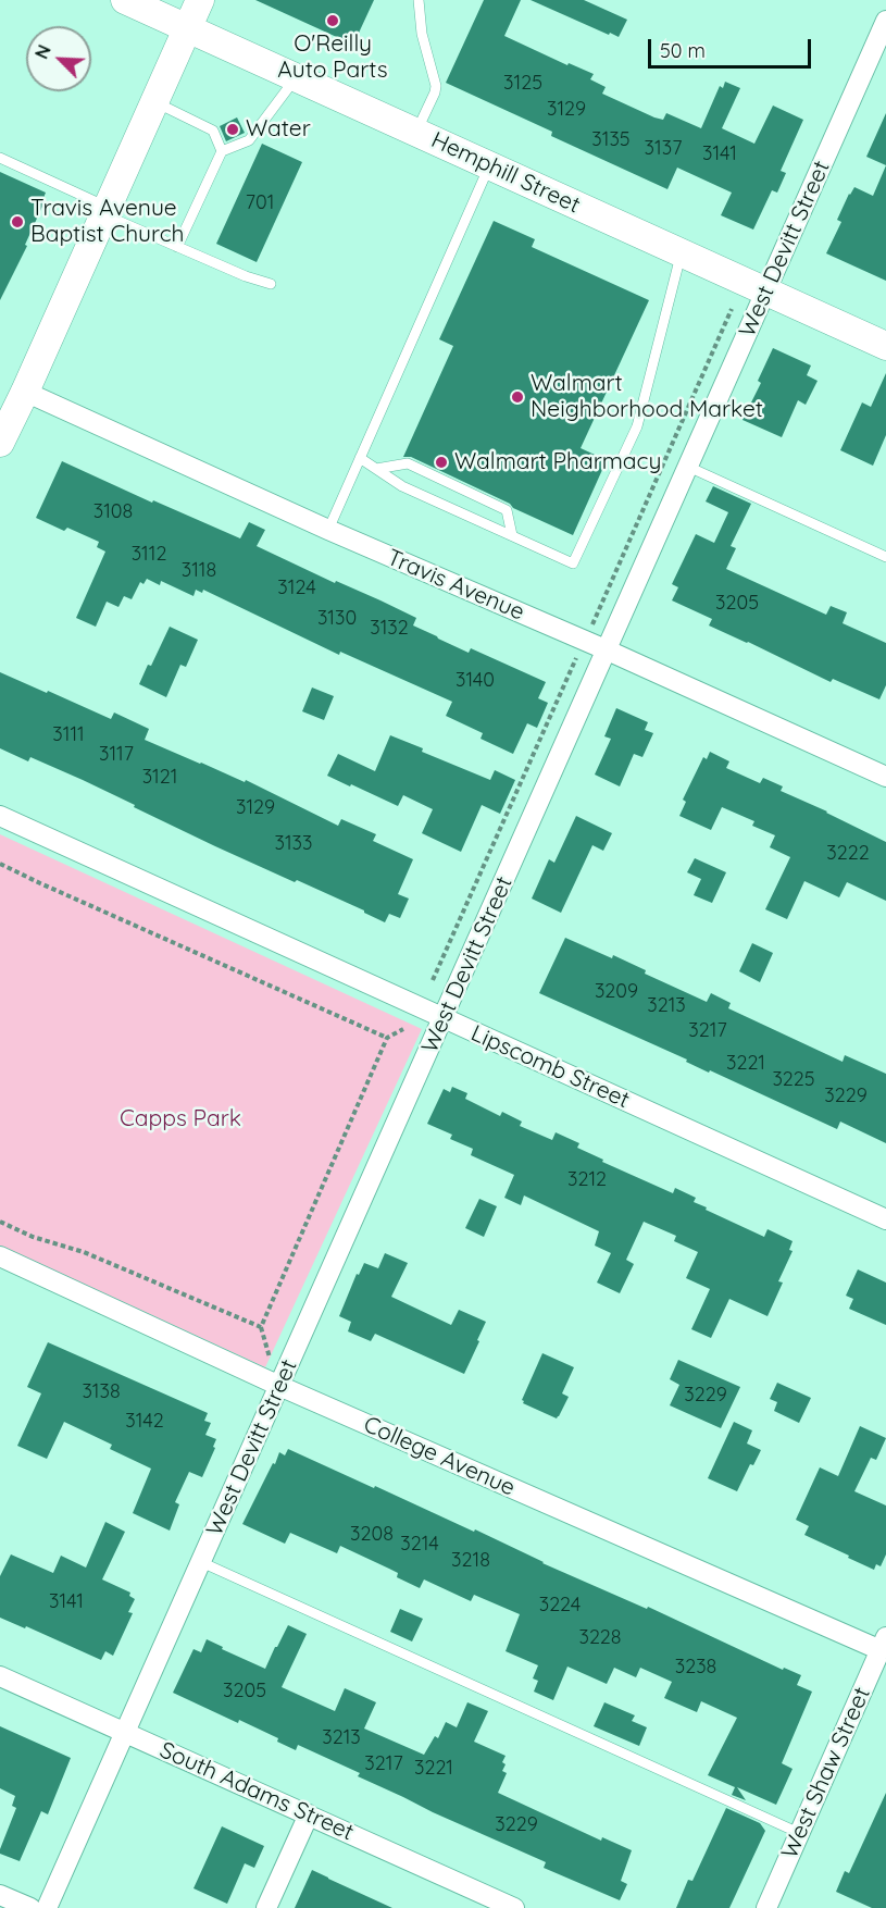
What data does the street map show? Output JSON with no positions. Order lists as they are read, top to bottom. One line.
{"streets":{"main road":["Hemphill Street"],"street":["West Devitt Street","Travis Avenue","Lipscomb Street","College Avenue","West Shaw Street","South Adams Street"]},"crossings":[["Hemphill Street","West Devitt Street"],["West Devitt Street","Travis Avenue"],["West Devitt Street","Lipscomb Street"],["West Devitt Street","College Avenue"],["West Devitt Street","South Adams Street"],["College Avenue","West Shaw Street"]],"parks":["Capps Park"],"places":["O'Reilly Auto Parts","Water","Travis Avenue Baptist Church","Walmart Neighborhood Market","Walmart Pharmacy"],"house_numbers":["3125","3129","3135","3137","3141","701","3108","3112","3118","3124","3205","3130","3132","3140","3111","3117","3121","3129","3133","3222","3209","3213","3217","3221","3225","3229","3212","3138","3229","3142","3208","3214","3218","3141","3224","3228","3238","3205","3213","3217","3221","3229"],"scale_bar":"50 m","north":"top left"}
